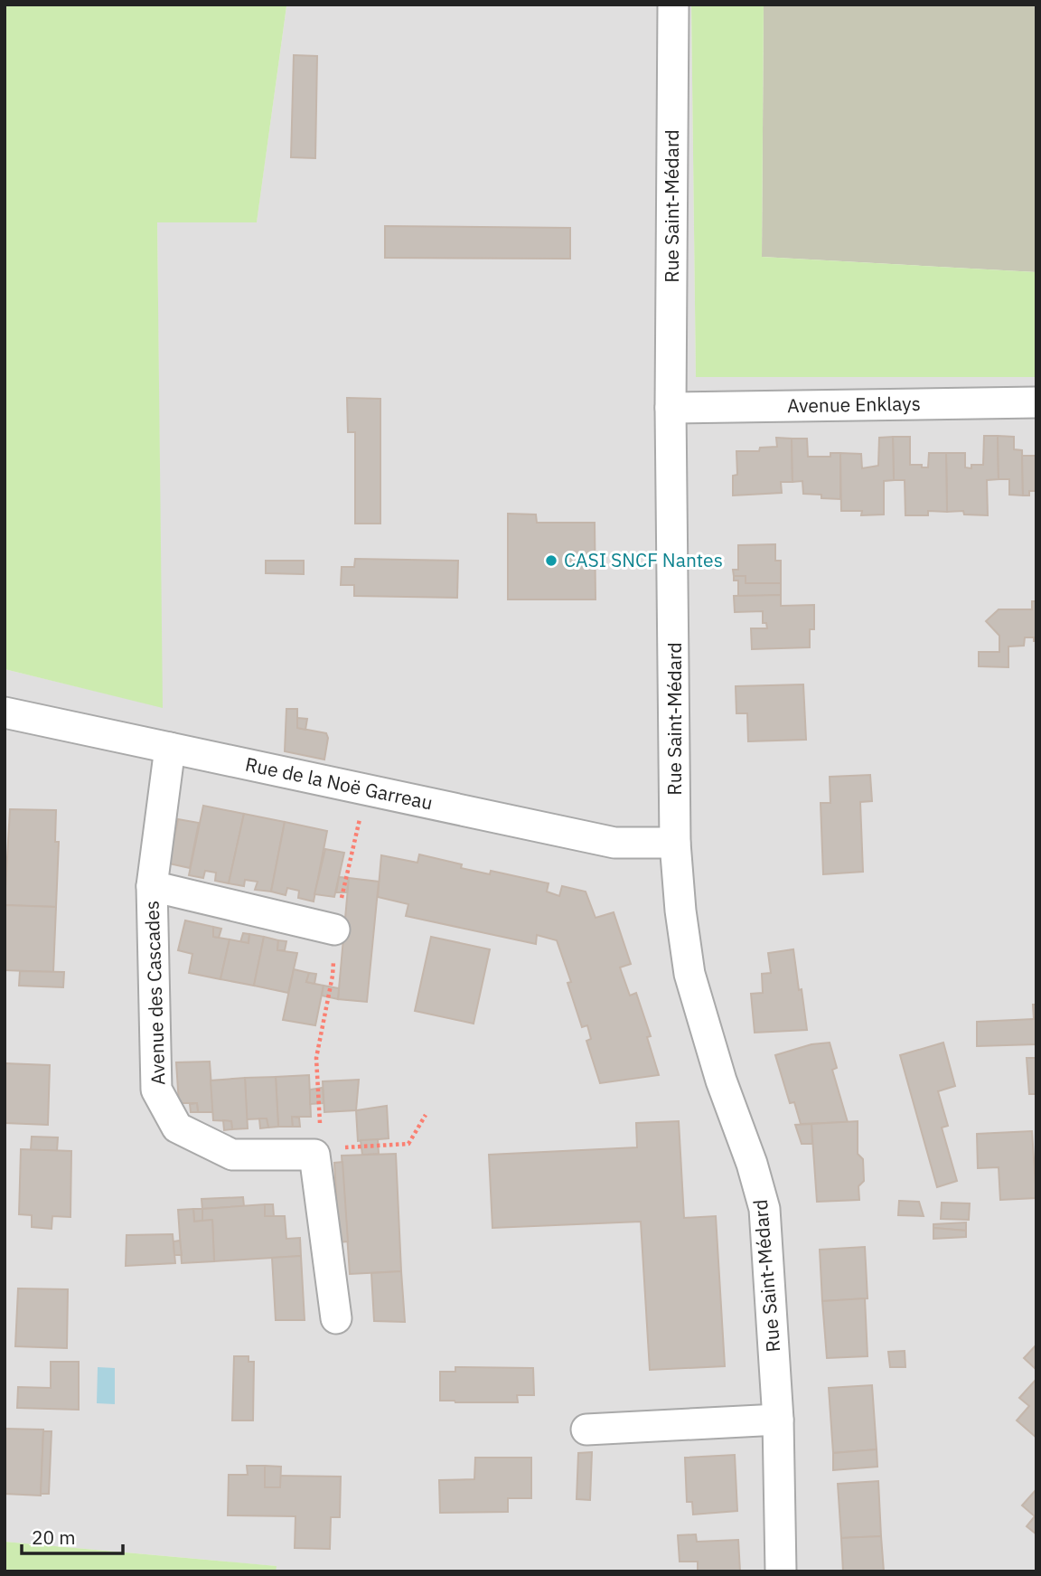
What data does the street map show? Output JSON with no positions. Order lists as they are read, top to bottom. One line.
{"streets":{"street":["Rue Saint-Médard","Avenue Enklays","Rue de la Noë Garreau","Avenue des Cascades"]},"crossings":[["Rue Saint-Médard","Avenue Enklays"],["Rue Saint-Médard","Rue de la Noë Garreau"],["Rue de la Noë Garreau","Avenue des Cascades"]],"places":["CASI SNCF Nantes"],"scale_bar":"20 m"}
